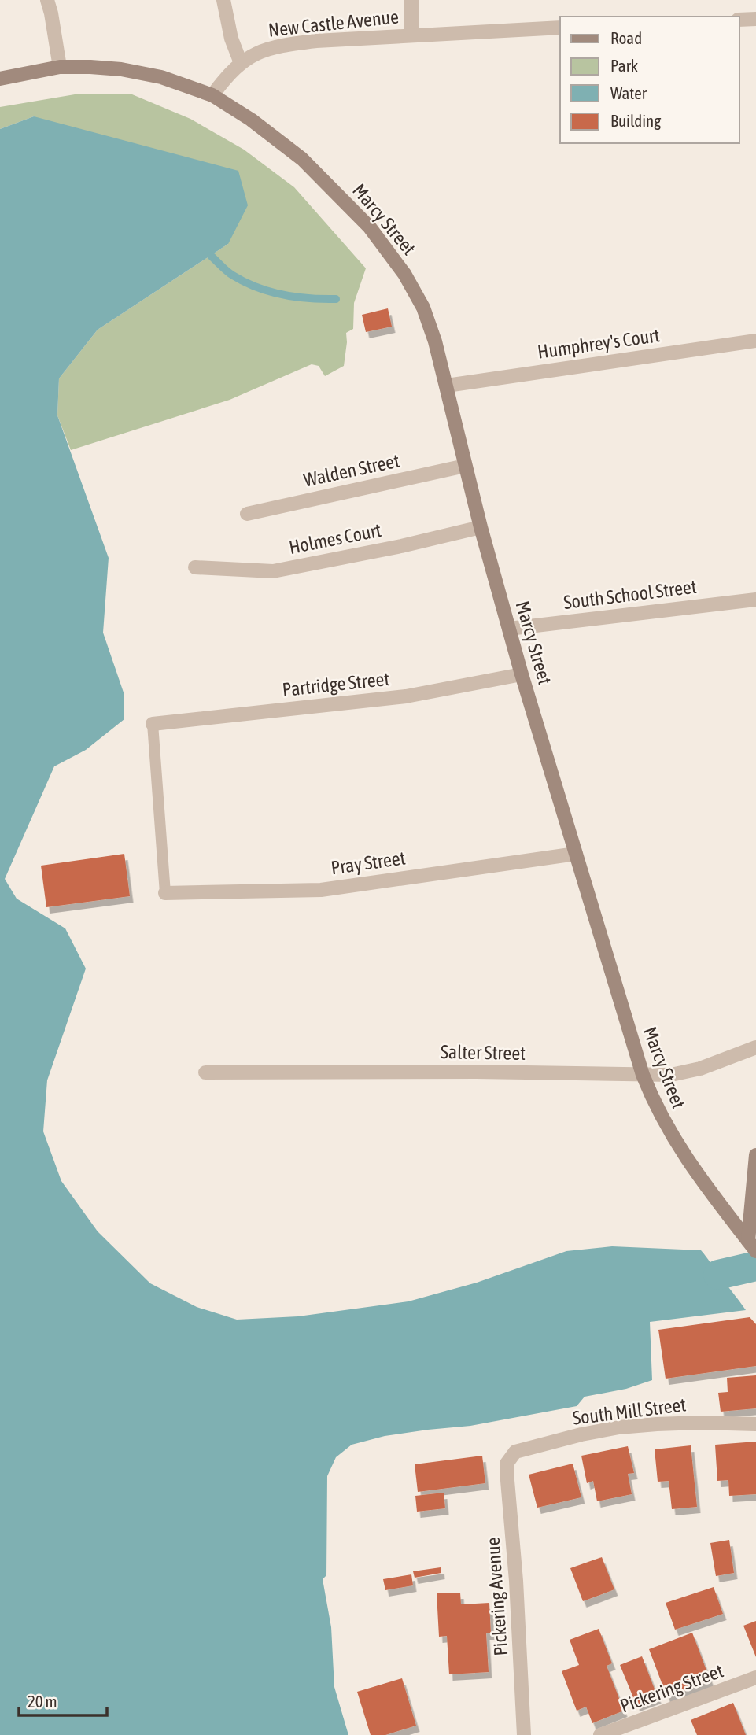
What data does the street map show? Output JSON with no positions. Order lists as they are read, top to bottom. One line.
{"streets":{"main road":["Marcy Street"],"street":["New Castle Avenue","Humphrey's Court","Walden Street","Holmes Court","South School Street","Partridge Street","Pray Street","Salter Street","South Mill Street","Pickering Avenue","Pickering Street"]},"crossings":[["New Castle Avenue","Marcy Street"],["Marcy Street","Humphrey's Court"],["Marcy Street","Walden Street"],["Marcy Street","Holmes Court"],["Marcy Street","South School Street"],["Marcy Street","Partridge Street"],["Marcy Street","Pray Street"],["Marcy Street","Salter Street"],["South Mill Street","Pickering Avenue"]],"legend":["Road","Park","Water","Building"],"scale_bar":"20 m"}
